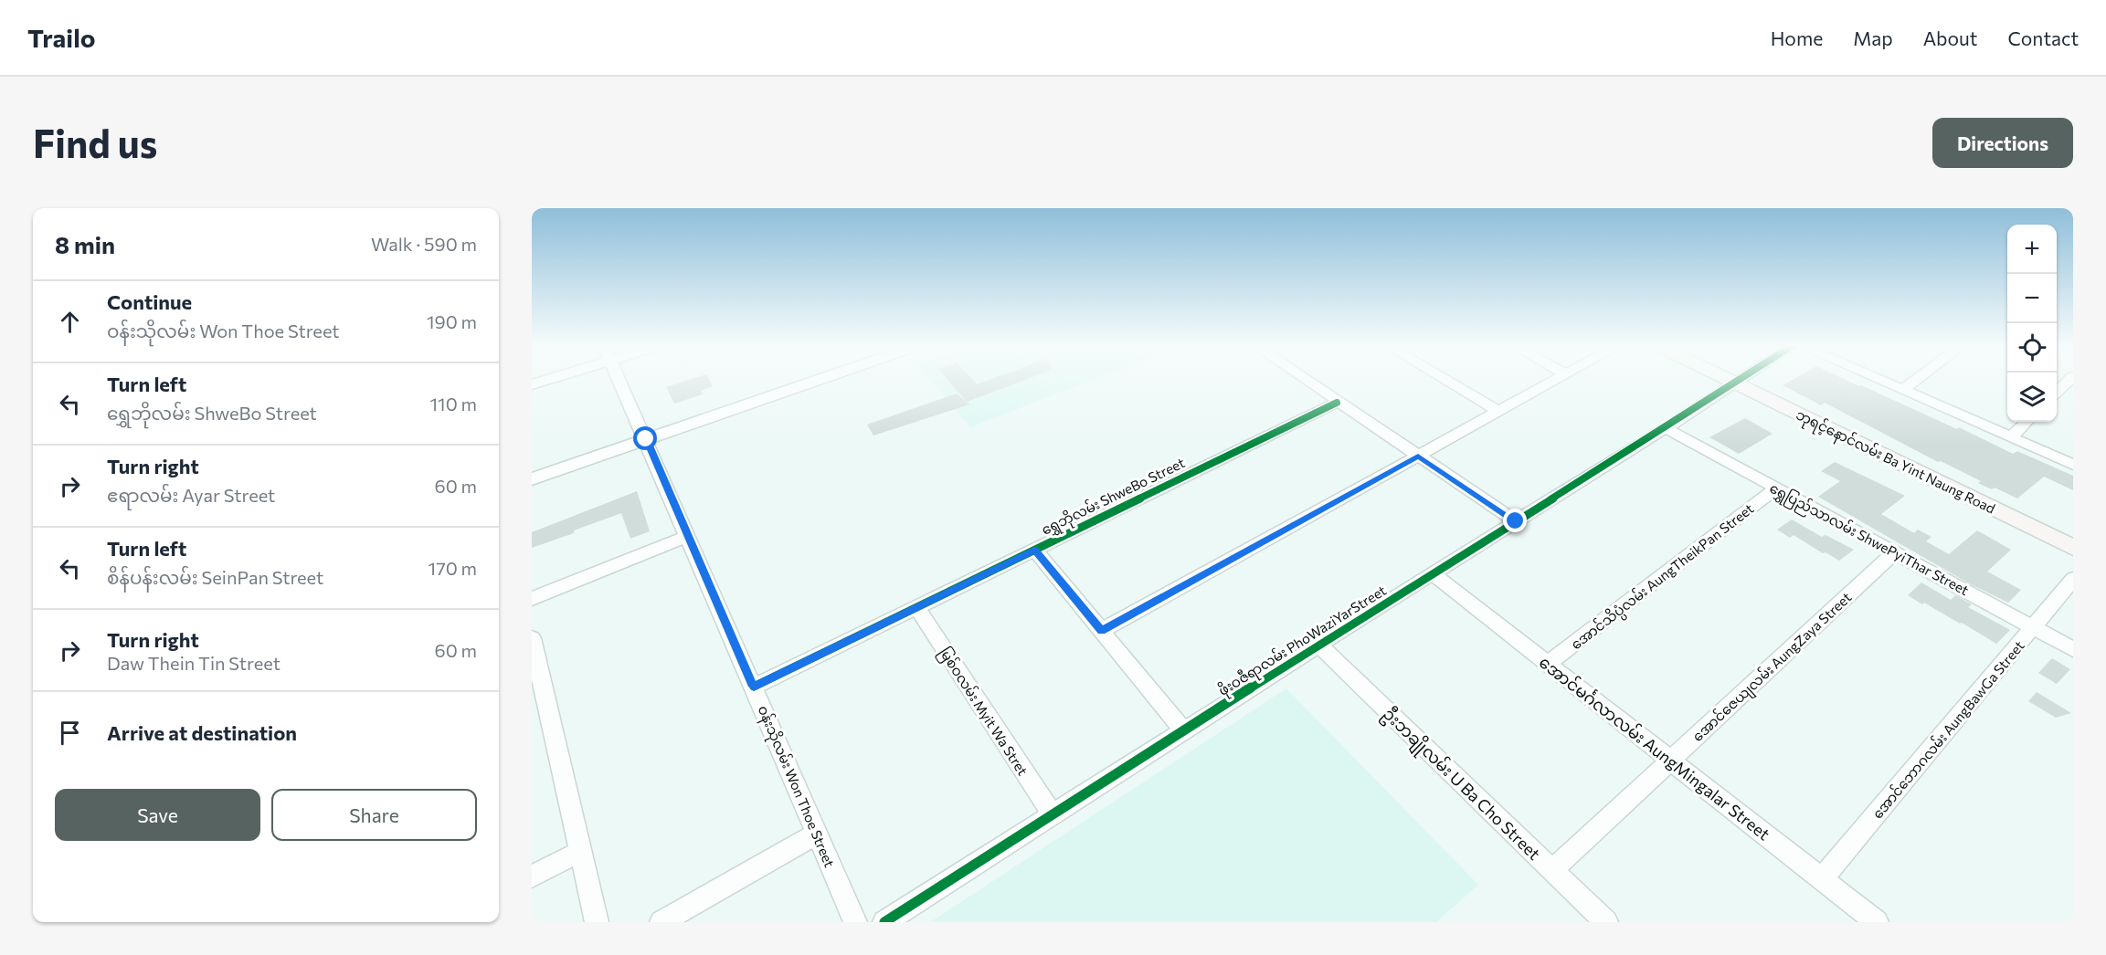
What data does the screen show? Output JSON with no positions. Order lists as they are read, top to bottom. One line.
{"streets":{"main road":["ဘုရင့်နောင်လမ်း Ba Yint Naung Road"],"street":["ရွှေဘိုလမ်း ShweBo Street","ရွှေပြည်သာလမ်း ShwePyiThar Street","အောင်သိပ္ပံလမ်း AungTheikPan Street","ဖိုးဝဇီရာလမ်း PhoWaziYarStreet","အောင်ဇေယျလမ်း AungZaya Street","မြစ်ဝလမ်း Myit Wa Stret","အောင်ဘောဂလမ်း AungBawGa Street","အောင်မင်္ဂလာလမ်း AungMingalar Street","ဦးဘချိုလမ်း U Ba Cho Street","ဝန်းသိုလမ်း Won Thoe Street"]},"crossings":[["ဘုရင့်နောင်လမ်း Ba Yint Naung Road","ဖိုးဝဇီရာလမ်း PhoWaziYarStreet"],["ရွှေဘိုလမ်း ShweBo Street","မြစ်ဝလမ်း Myit Wa Stret"],["ရွှေဘိုလမ်း ShweBo Street","ဝန်းသိုလမ်း Won Thoe Street"],["ရွှေပြည်သာလမ်း ShwePyiThar Street","အောင်သိပ္ပံလမ်း AungTheikPan Street"],["ရွှေပြည်သာလမ်း ShwePyiThar Street","ဖိုးဝဇီရာလမ်း PhoWaziYarStreet"],["ရွှေပြည်သာလမ်း ShwePyiThar Street","အောင်ဇေယျလမ်း AungZaya Street"],["ရွှေပြည်သာလမ်း ShwePyiThar Street","အောင်ဘောဂလမ်း AungBawGa Street"],["အောင်သိပ္ပံလမ်း AungTheikPan Street","အောင်မင်္ဂလာလမ်း AungMingalar Street"],["ဖိုးဝဇီရာလမ်း PhoWaziYarStreet","မြစ်ဝလမ်း Myit Wa Stret"],["ဖိုးဝဇီရာလမ်း PhoWaziYarStreet","အောင်မင်္ဂလာလမ်း AungMingalar Street"],["ဖိုးဝဇီရာလမ်း PhoWaziYarStreet","ဦးဘချိုလမ်း U Ba Cho Street"],["အောင်ဇေယျလမ်း AungZaya Street","အောင်မင်္ဂလာလမ်း AungMingalar Street"],["အောင်ဇေယျလမ်း AungZaya Street","ဦးဘချိုလမ်း U Ba Cho Street"],["အောင်ဘောဂလမ်း AungBawGa Street","အောင်မင်္ဂလာလမ်း AungMingalar Street"]],"page":{"header":"Trailo","nav":["Home","Map","About","Contact"],"buttons":["Directions",["Save","Share"]],"title":"Find us","heading":["8 min","Walk · 590 m"],"map_buttons":["+","−"],"list":[["Continue","ဝန်းသိုလမ်း Won Thoe Street","190 m"],["Turn left","ရွှေဘိုလမ်း ShweBo Street","110 m"],["Turn right","ဧရာလမ်း Ayar Street","60 m"],["Turn left","စိန်ပန်းလမ်း SeinPan Street","170 m"],["Turn right","Daw Thein Tin Street","60 m"],"Arrive at destination"]}}
